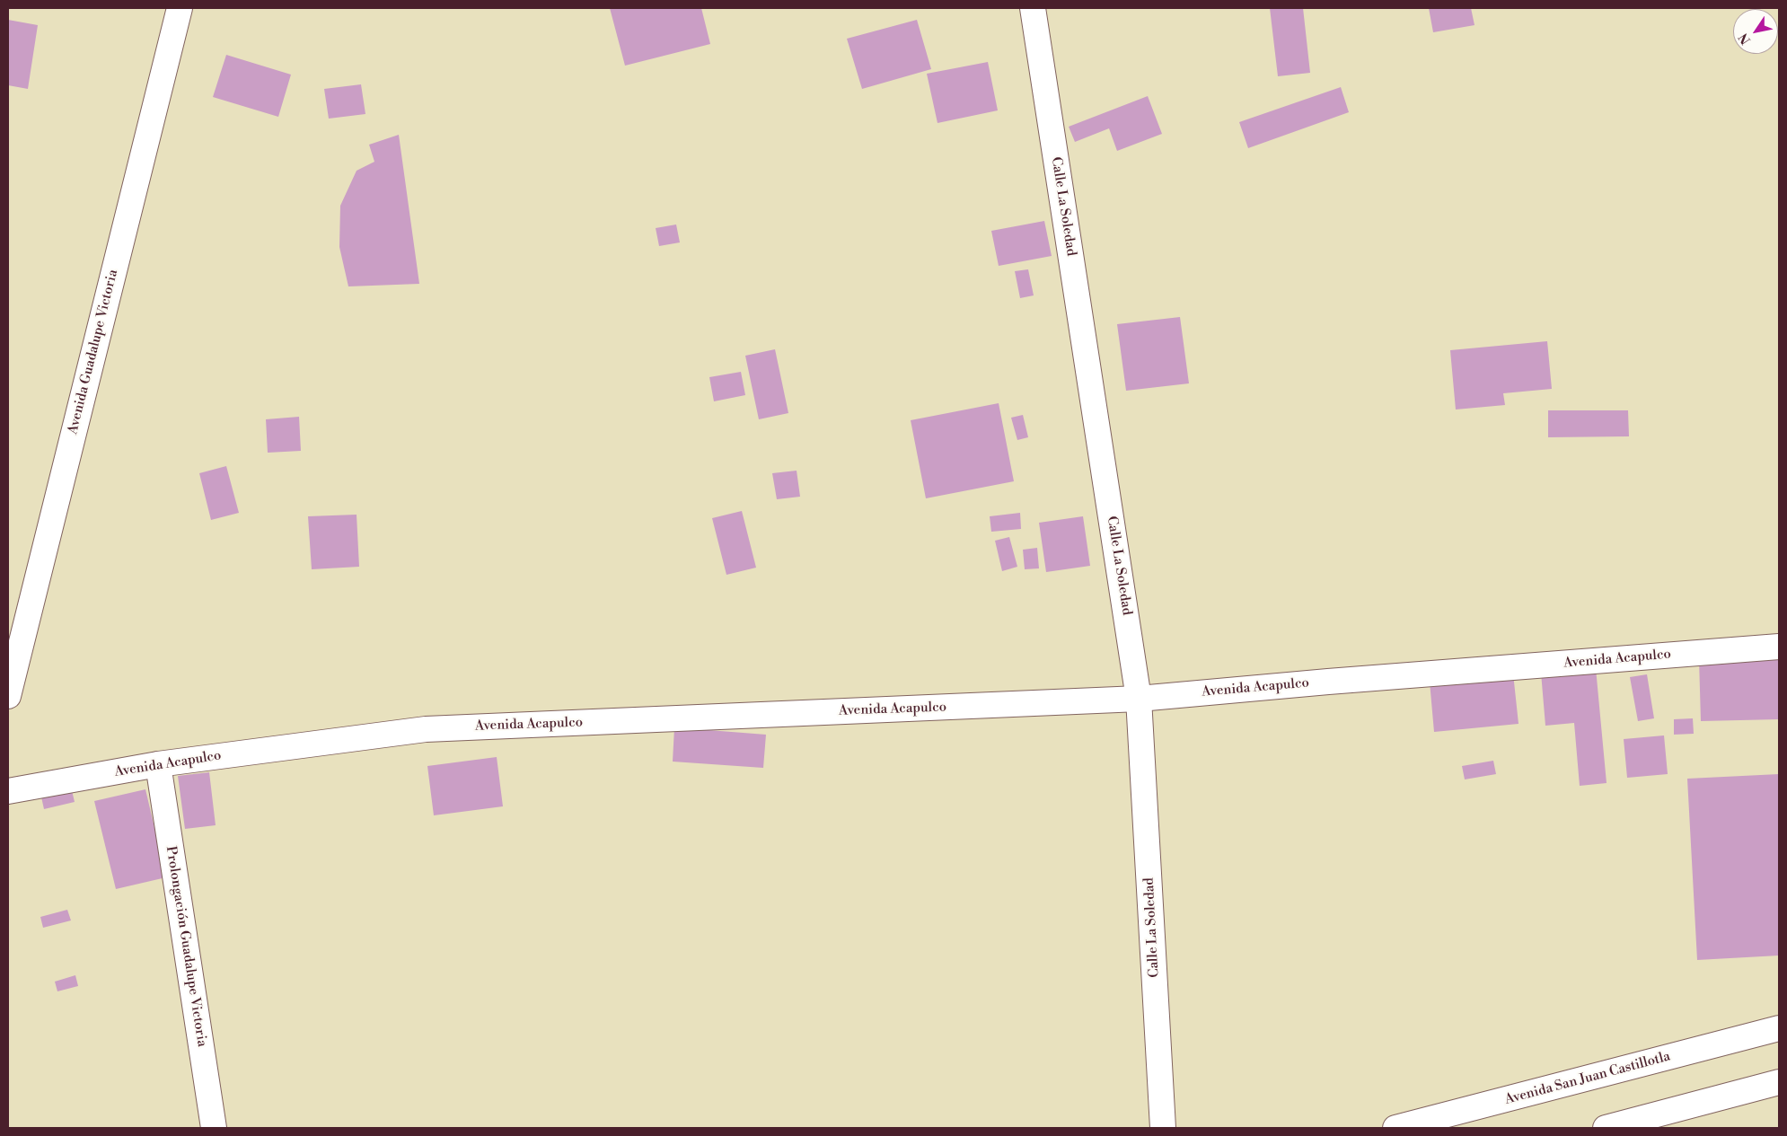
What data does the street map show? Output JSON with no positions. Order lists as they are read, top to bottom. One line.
{"streets":{"street":["Calle La Soledad","Avenida Guadalupe Victoria","Avenida Acapulco","Prolongación Guadalupe Victoria","Avenida San Juan Castillotla"]},"crossings":[["Calle La Soledad","Avenida Acapulco"],["Avenida Acapulco","Prolongación Guadalupe Victoria"]],"north":"bottom left"}
